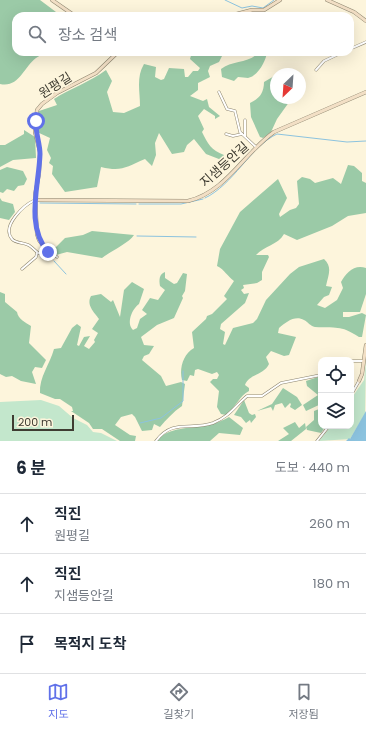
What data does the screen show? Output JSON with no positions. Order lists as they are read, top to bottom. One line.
{"streets":{"street":["원평길","지샘등안길"]},"crossings":[["원평길","지샘등안길"]],"scale_bar":"200 m","north":"bottom left","page":{"search":"장소 검색","scale":"200 m","heading":["6 분","도보 · 440 m"],"list":[["직진","원평길","260 m"],["직진","지샘등안길","180 m"],"목적지 도착"],"nav":["지도","길찾기","저장됨"]}}
